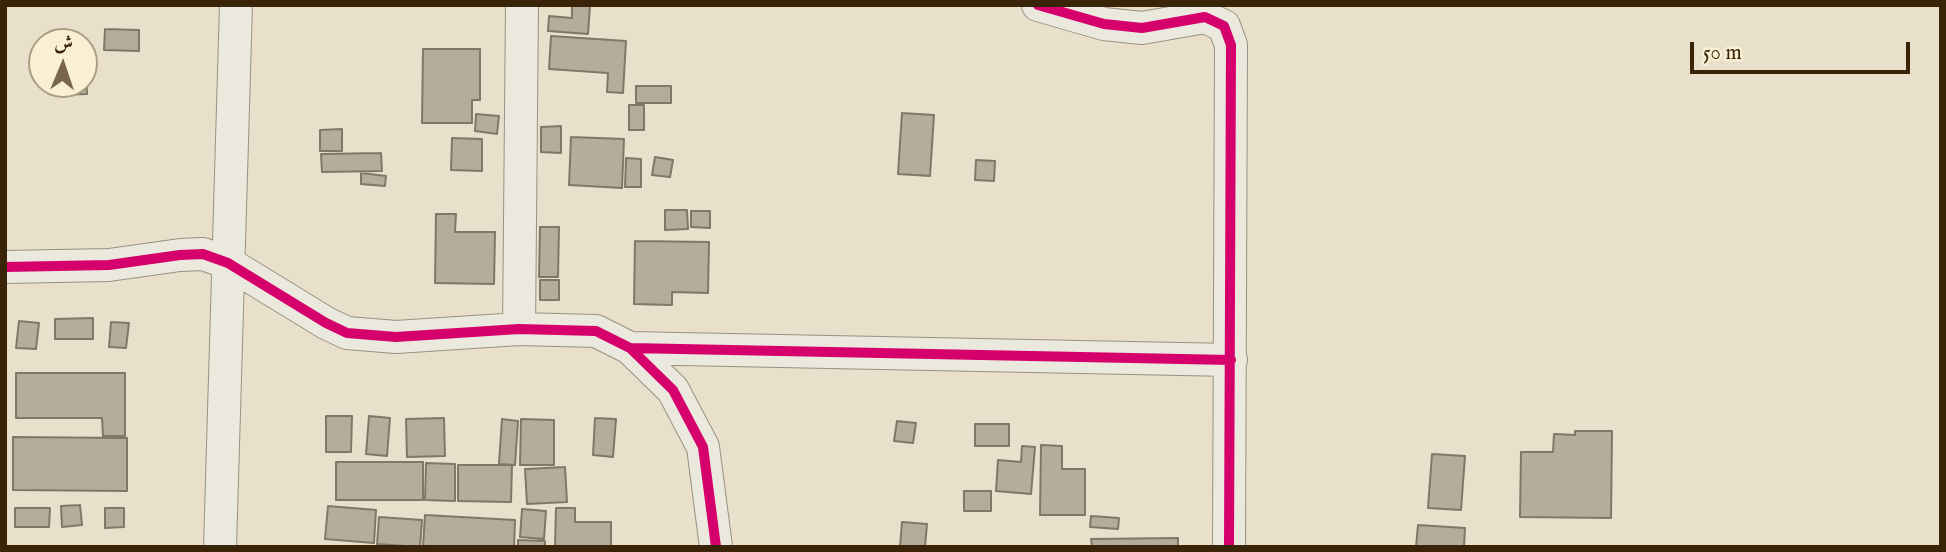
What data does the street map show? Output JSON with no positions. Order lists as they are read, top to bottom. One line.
{"scale_bar":"50 m","north":"top"}
